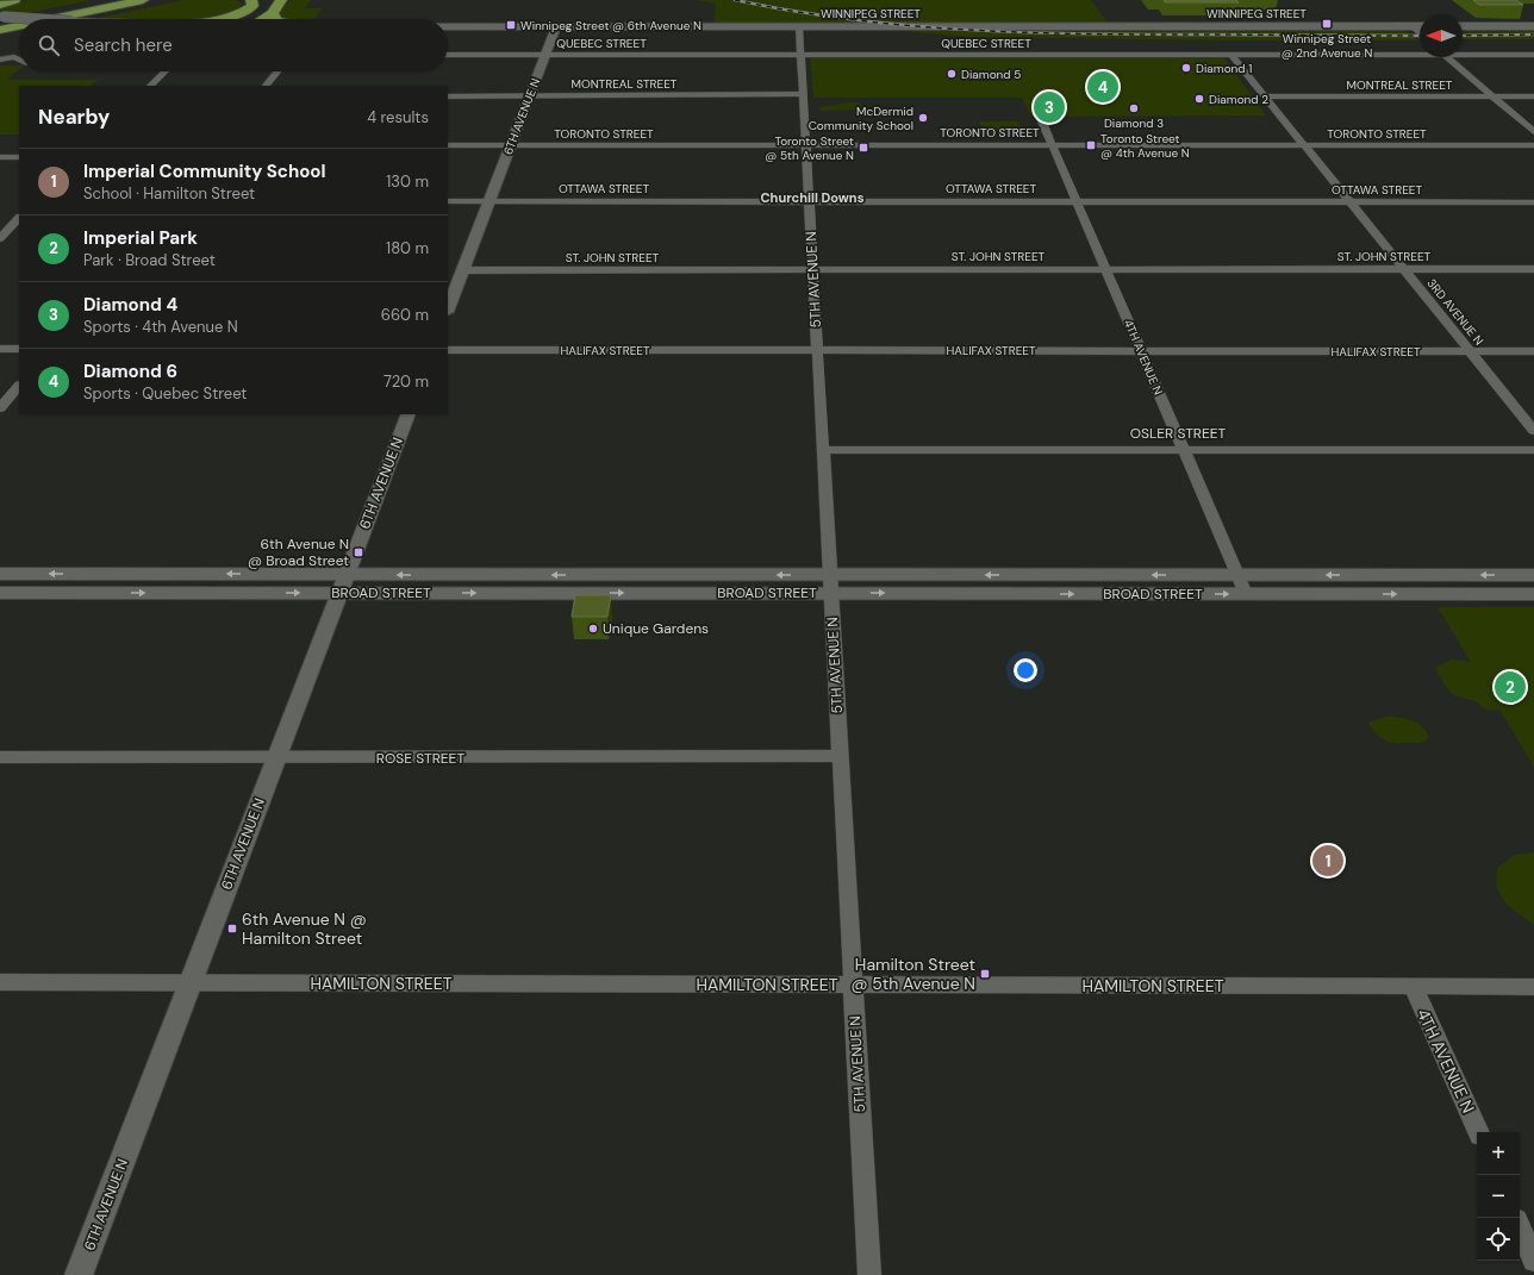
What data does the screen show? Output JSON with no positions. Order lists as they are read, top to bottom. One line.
{"streets":{"main road":["WINNIPEG STREET","BROAD STREET"],"street":["QUEBEC STREET","MONTREAL STREET","6TH AVENUE N","TORONTO STREET","OTTAWA STREET","ST. JOHN STREET","5TH AVENUE N","3RD AVENUE N","HALIFAX STREET","4TH AVENUE N","OSLER STREET","ROSE STREET","HAMILTON STREET"]},"crossings":[["WINNIPEG STREET","6TH AVENUE N"],["WINNIPEG STREET","5TH AVENUE N"],["QUEBEC STREET","6TH AVENUE N"],["QUEBEC STREET","5TH AVENUE N"],["QUEBEC STREET","3RD AVENUE N"],["MONTREAL STREET","6TH AVENUE N"],["MONTREAL STREET","5TH AVENUE N"],["MONTREAL STREET","3RD AVENUE N"],["6TH AVENUE N","TORONTO STREET"],["6TH AVENUE N","OTTAWA STREET"],["6TH AVENUE N","ST. JOHN STREET"],["6TH AVENUE N","BROAD STREET"],["6TH AVENUE N","ROSE STREET"],["6TH AVENUE N","HAMILTON STREET"],["TORONTO STREET","5TH AVENUE N"],["TORONTO STREET","3RD AVENUE N"],["TORONTO STREET","4TH AVENUE N"],["OTTAWA STREET","5TH AVENUE N"],["OTTAWA STREET","3RD AVENUE N"],["OTTAWA STREET","4TH AVENUE N"],["ST. JOHN STREET","5TH AVENUE N"],["ST. JOHN STREET","3RD AVENUE N"],["ST. JOHN STREET","4TH AVENUE N"],["5TH AVENUE N","HALIFAX STREET"],["5TH AVENUE N","OSLER STREET"],["5TH AVENUE N","BROAD STREET"],["5TH AVENUE N","ROSE STREET"],["5TH AVENUE N","HAMILTON STREET"],["3RD AVENUE N","HALIFAX STREET"],["HALIFAX STREET","4TH AVENUE N"],["4TH AVENUE N","OSLER STREET"],["4TH AVENUE N","BROAD STREET"],["4TH AVENUE N","HAMILTON STREET"]],"districts":["Churchill Downs"],"places":{"transit":["Winnipeg Street @ 2nd Avenue N","Winnipeg Street @ 6th Avenue N","Toronto Street @ 4th Avenue N","Toronto Street @ 5th Avenue N","6th Avenue N @ Broad Street","6th Avenue N @ Hamilton Street","Hamilton Street @ 5th Avenue N"],"other":["Diamond 1","Diamond 5","Diamond 2","Diamond 3","McDermid Community School","Unique Gardens"]},"north":"left","page":{"search":"Search here","pins":["4","3","2","1"],"heading":["Nearby","4 results"],"list":[{"mark":"1","name":"Imperial Community School","note":"School · Hamilton Street","value":"130 m"},{"mark":"2","name":"Imperial Park","note":"Park · Broad Street","value":"180 m"},{"mark":"3","name":"Diamond 4","note":"Sports · 4th Avenue N","value":"660 m"},{"mark":"4","name":"Diamond 6","note":"Sports · Quebec Street","value":"720 m"}],"map_buttons":["+","−"]}}
